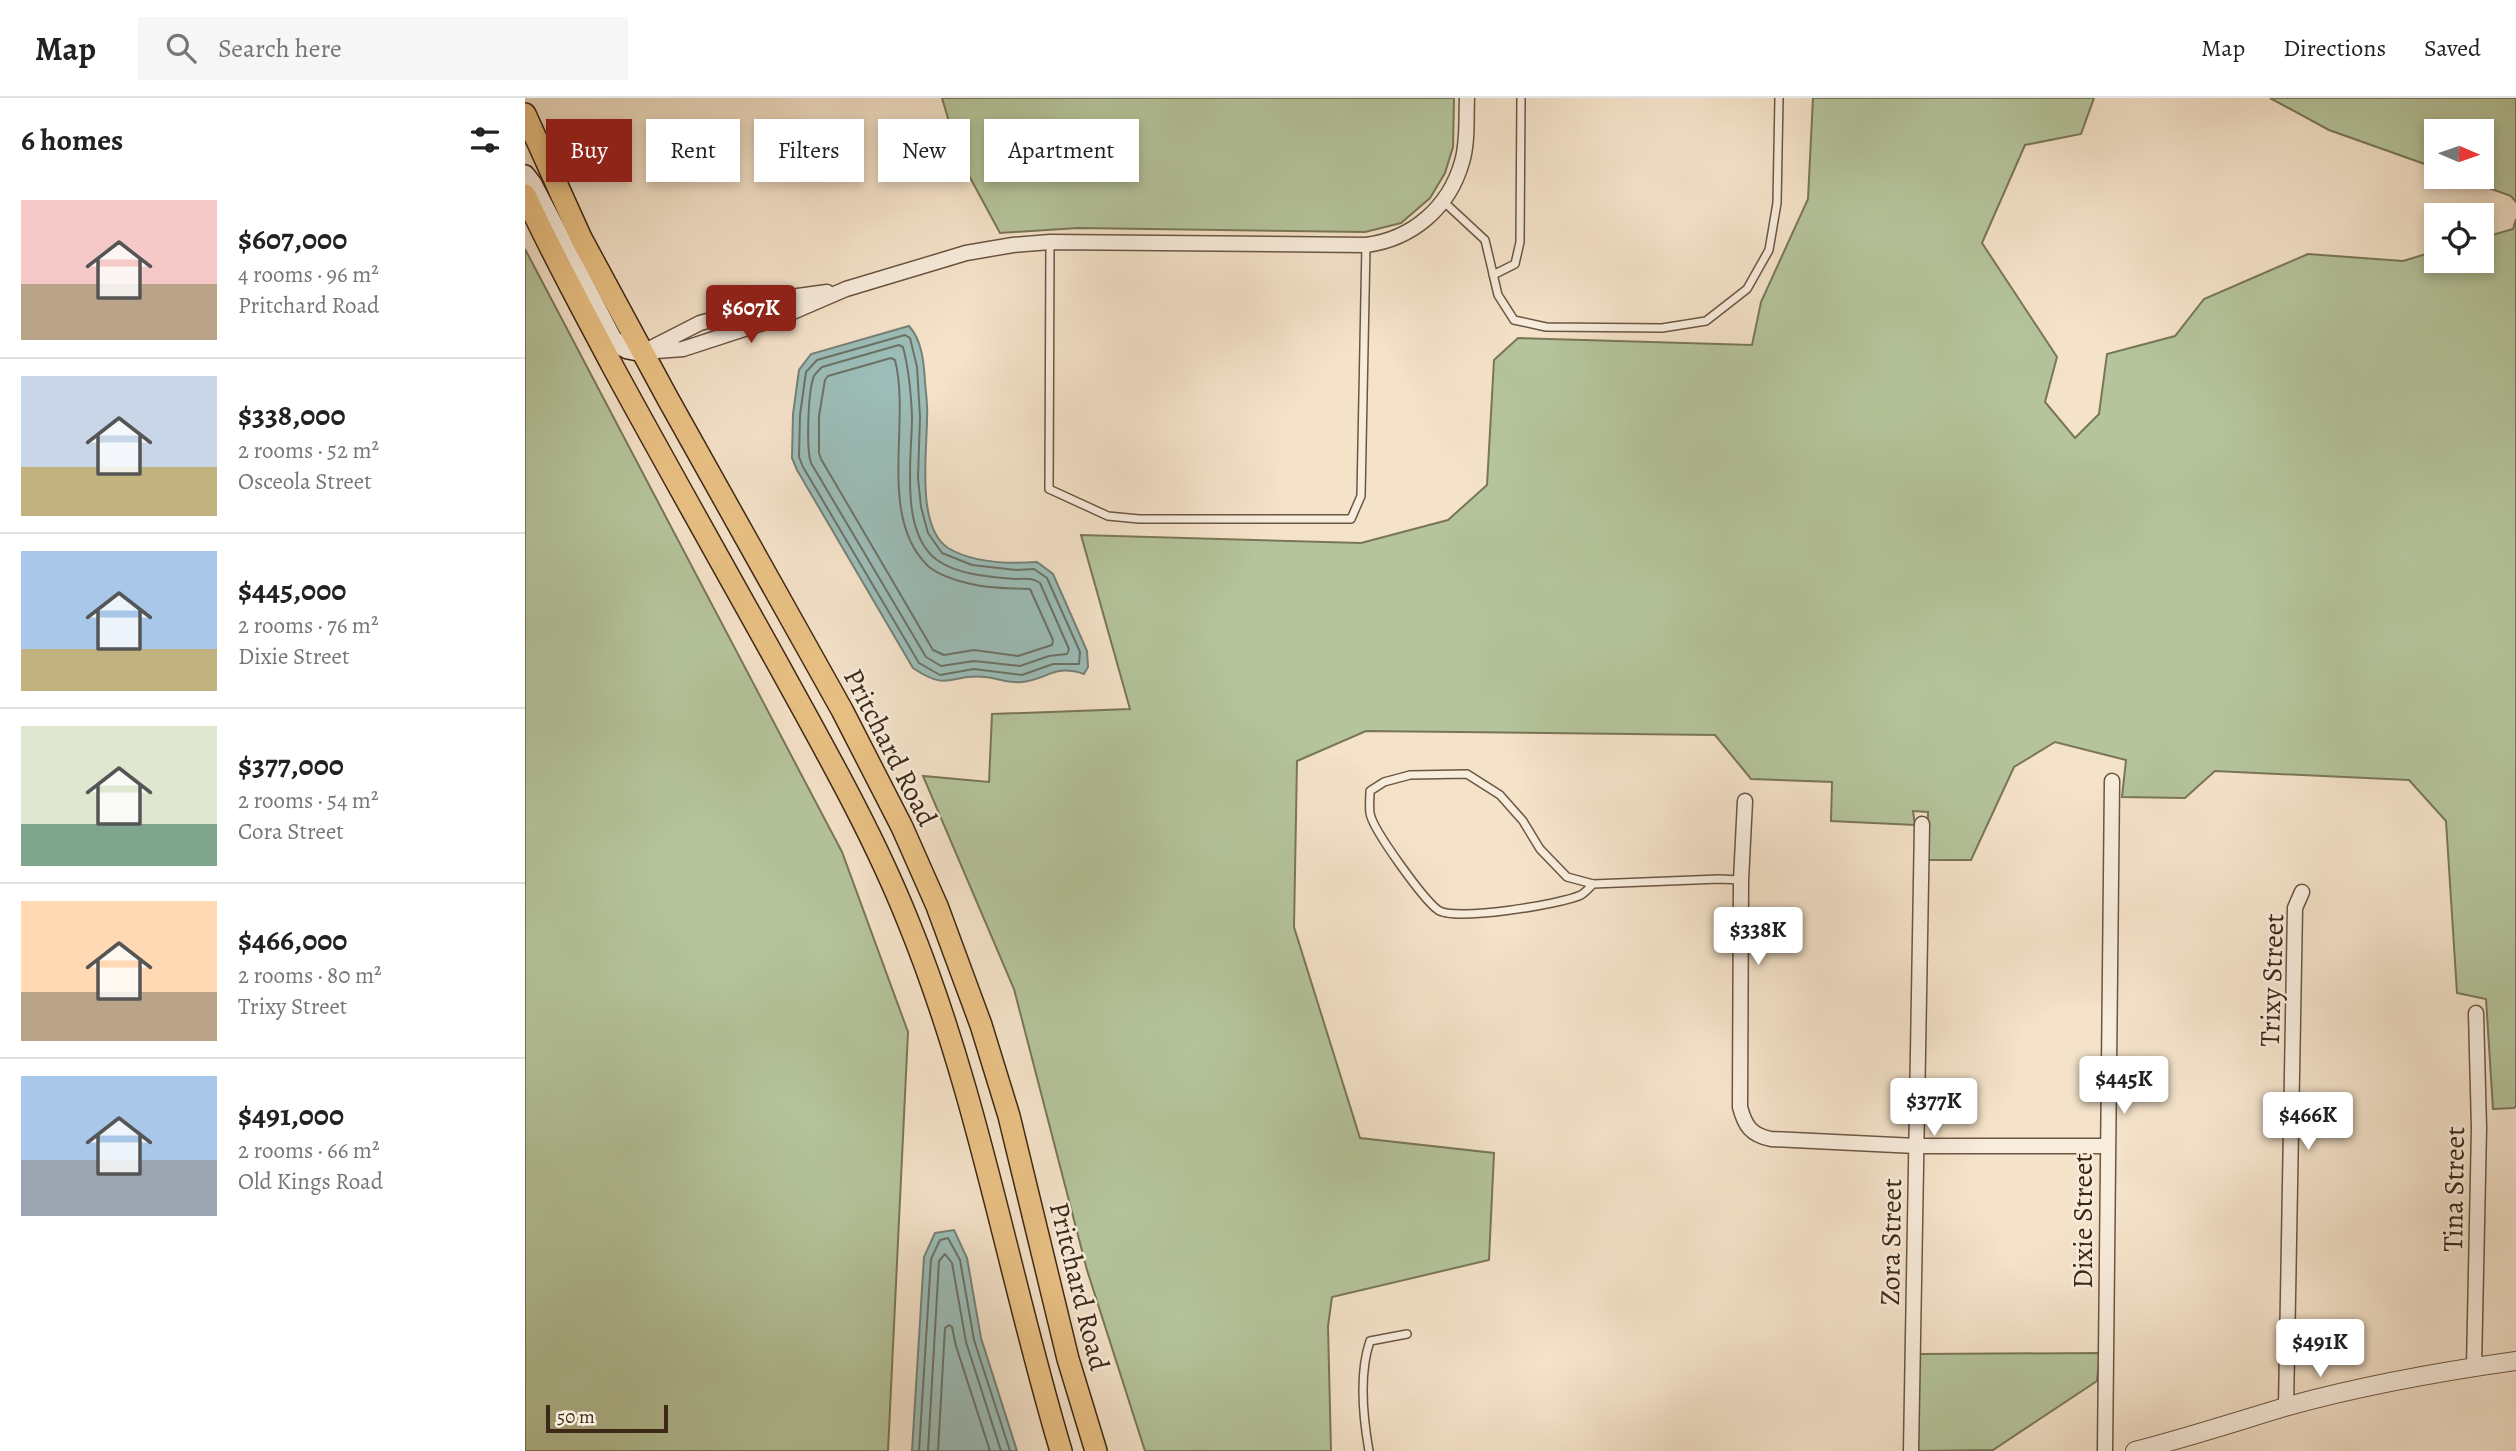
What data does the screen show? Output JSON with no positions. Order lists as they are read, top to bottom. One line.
{"streets":{"main road":["Pritchard Road"],"street":["Trixy Street","Tina Street","Dixie Street","Zora Street"]},"scale_bar":"50 m","north":"right","page":{"header":"Map","search":"Search here","nav":["Map","Directions","Saved"],"heading":"6 homes","chip":["Buy","Rent","Filters","New","Apartment"],"list":[{"name":"$607,000","note":"4 rooms · 96 m² · Pritchard Road"},{"name":"$338,000","note":"2 rooms · 52 m² · Osceola Street"},{"name":"$445,000","note":"2 rooms · 76 m² · Dixie Street"},{"name":"$377,000","note":"2 rooms · 54 m² · Cora Street"},{"name":"$466,000","note":"2 rooms · 80 m² · Trixy Street"},{"name":"$491,000","note":"2 rooms · 66 m² · Old Kings Road"}],"price":["$607K","$338K","$445K","$377K","$466K","$491K"],"scale":"50 m"}}
